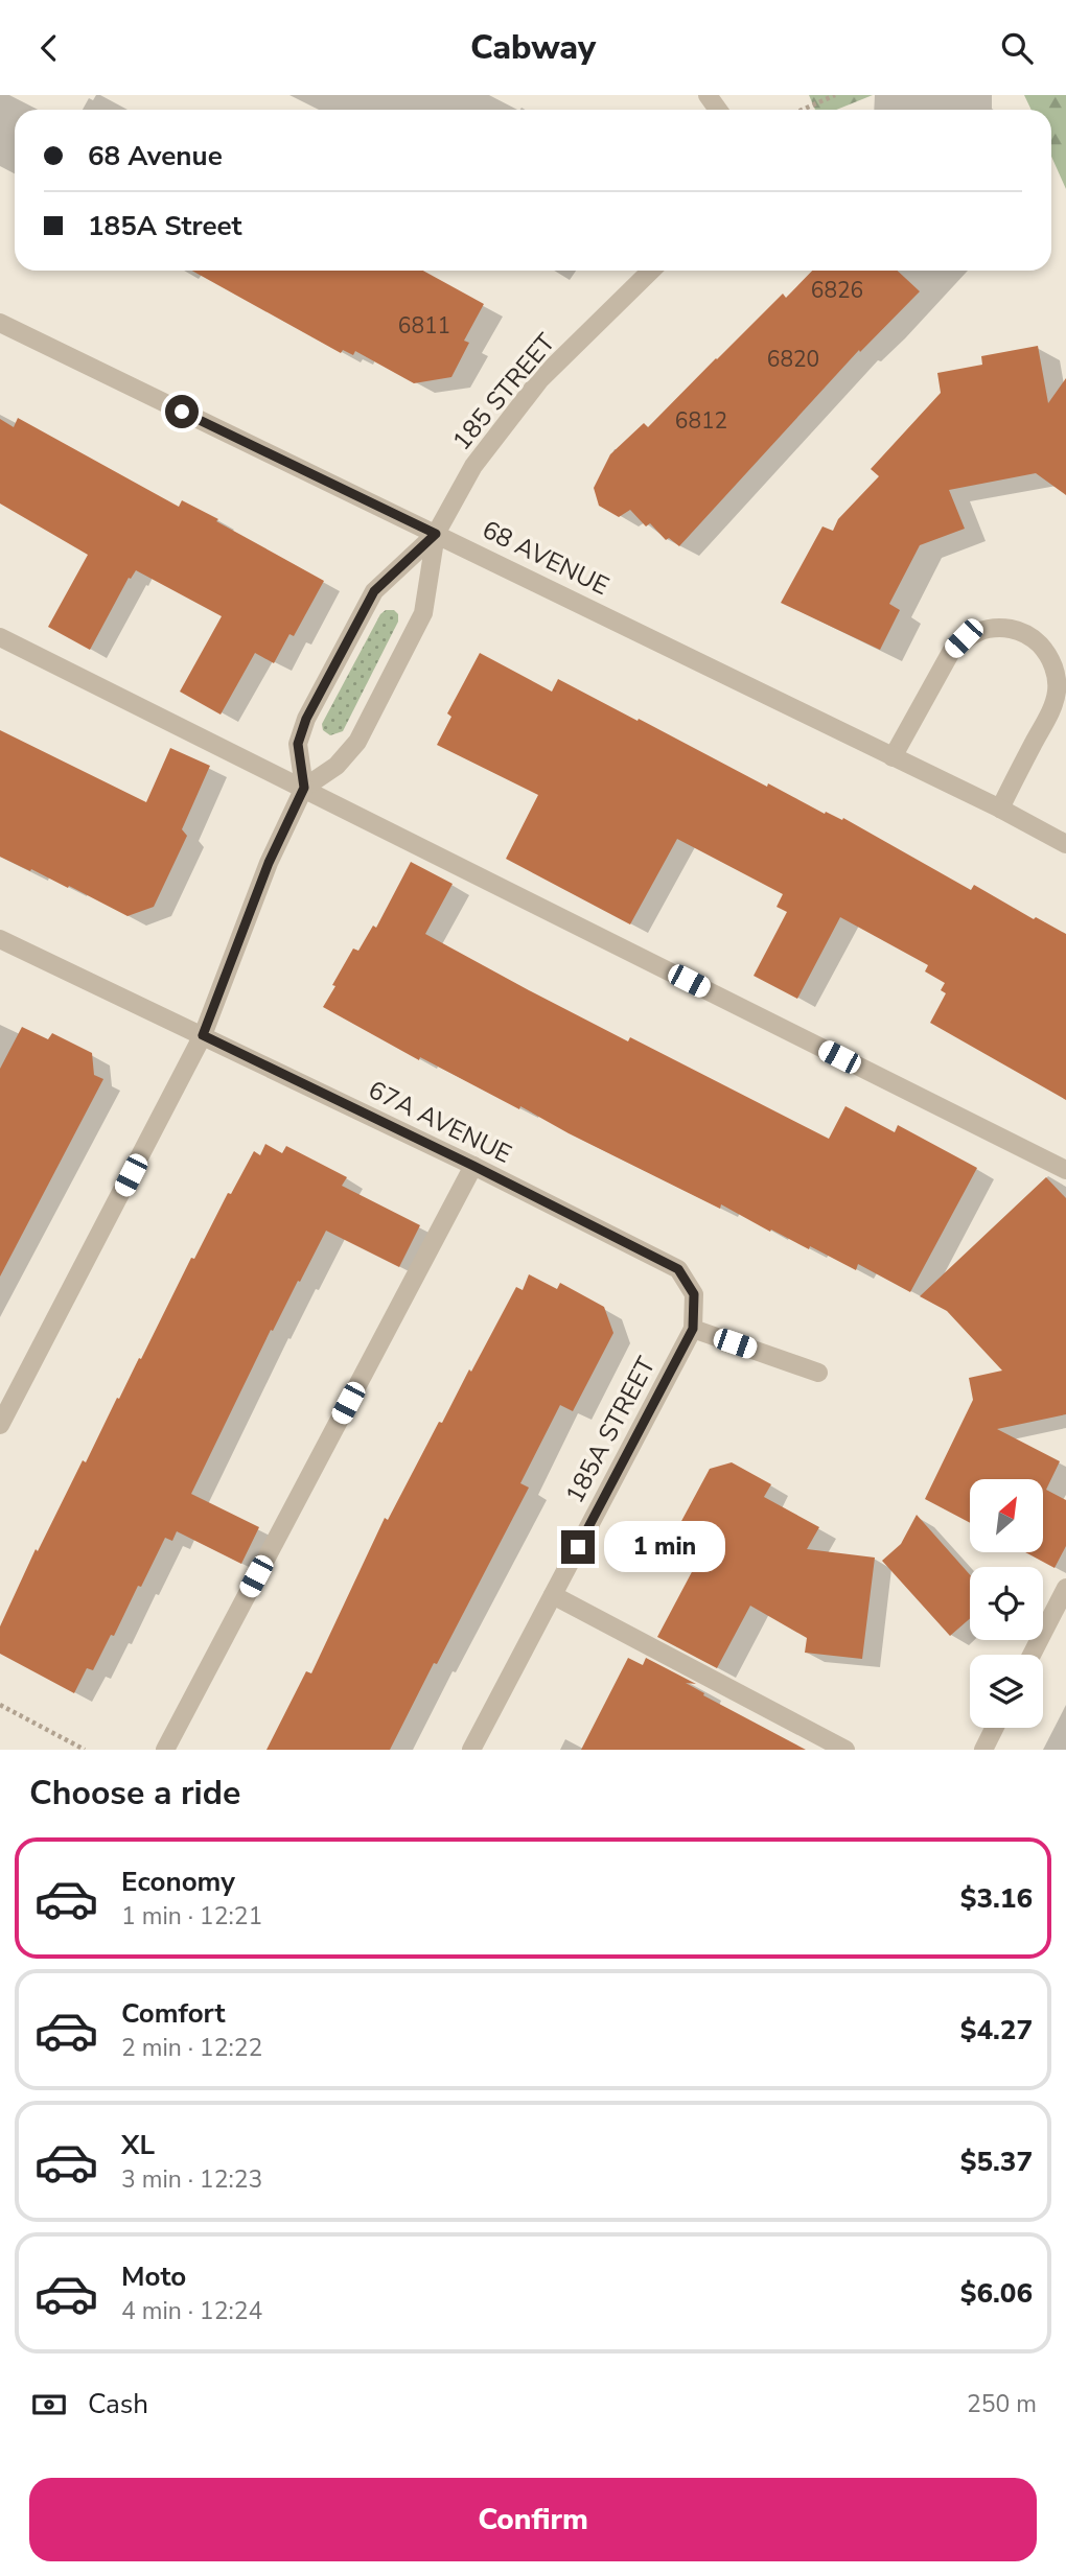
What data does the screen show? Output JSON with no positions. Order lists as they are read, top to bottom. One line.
{"streets":{"street":["185 STREET","68 AVENUE","67A AVENUE","185A STREET"]},"crossings":[["185 STREET","68 AVENUE"],["67A AVENUE","185A STREET"]],"house_numbers":["6826","6811","6820","6812"],"north":"top right","page":{"header":"Cabway","banner":["68 Avenue","185A Street"],"bubble":"1 min","heading":"Choose a ride","list":[{"name":"Economy","note":"1 min · 12:21","value":"$3.16"},{"name":"Comfort","note":"2 min · 12:22","value":"$4.27"},{"name":"XL","note":"3 min · 12:23","value":"$5.37"},{"name":"Moto","note":"4 min · 12:24","value":"$6.06"}],"pay":["Cash","250 m"],"buttons":"Confirm"}}
